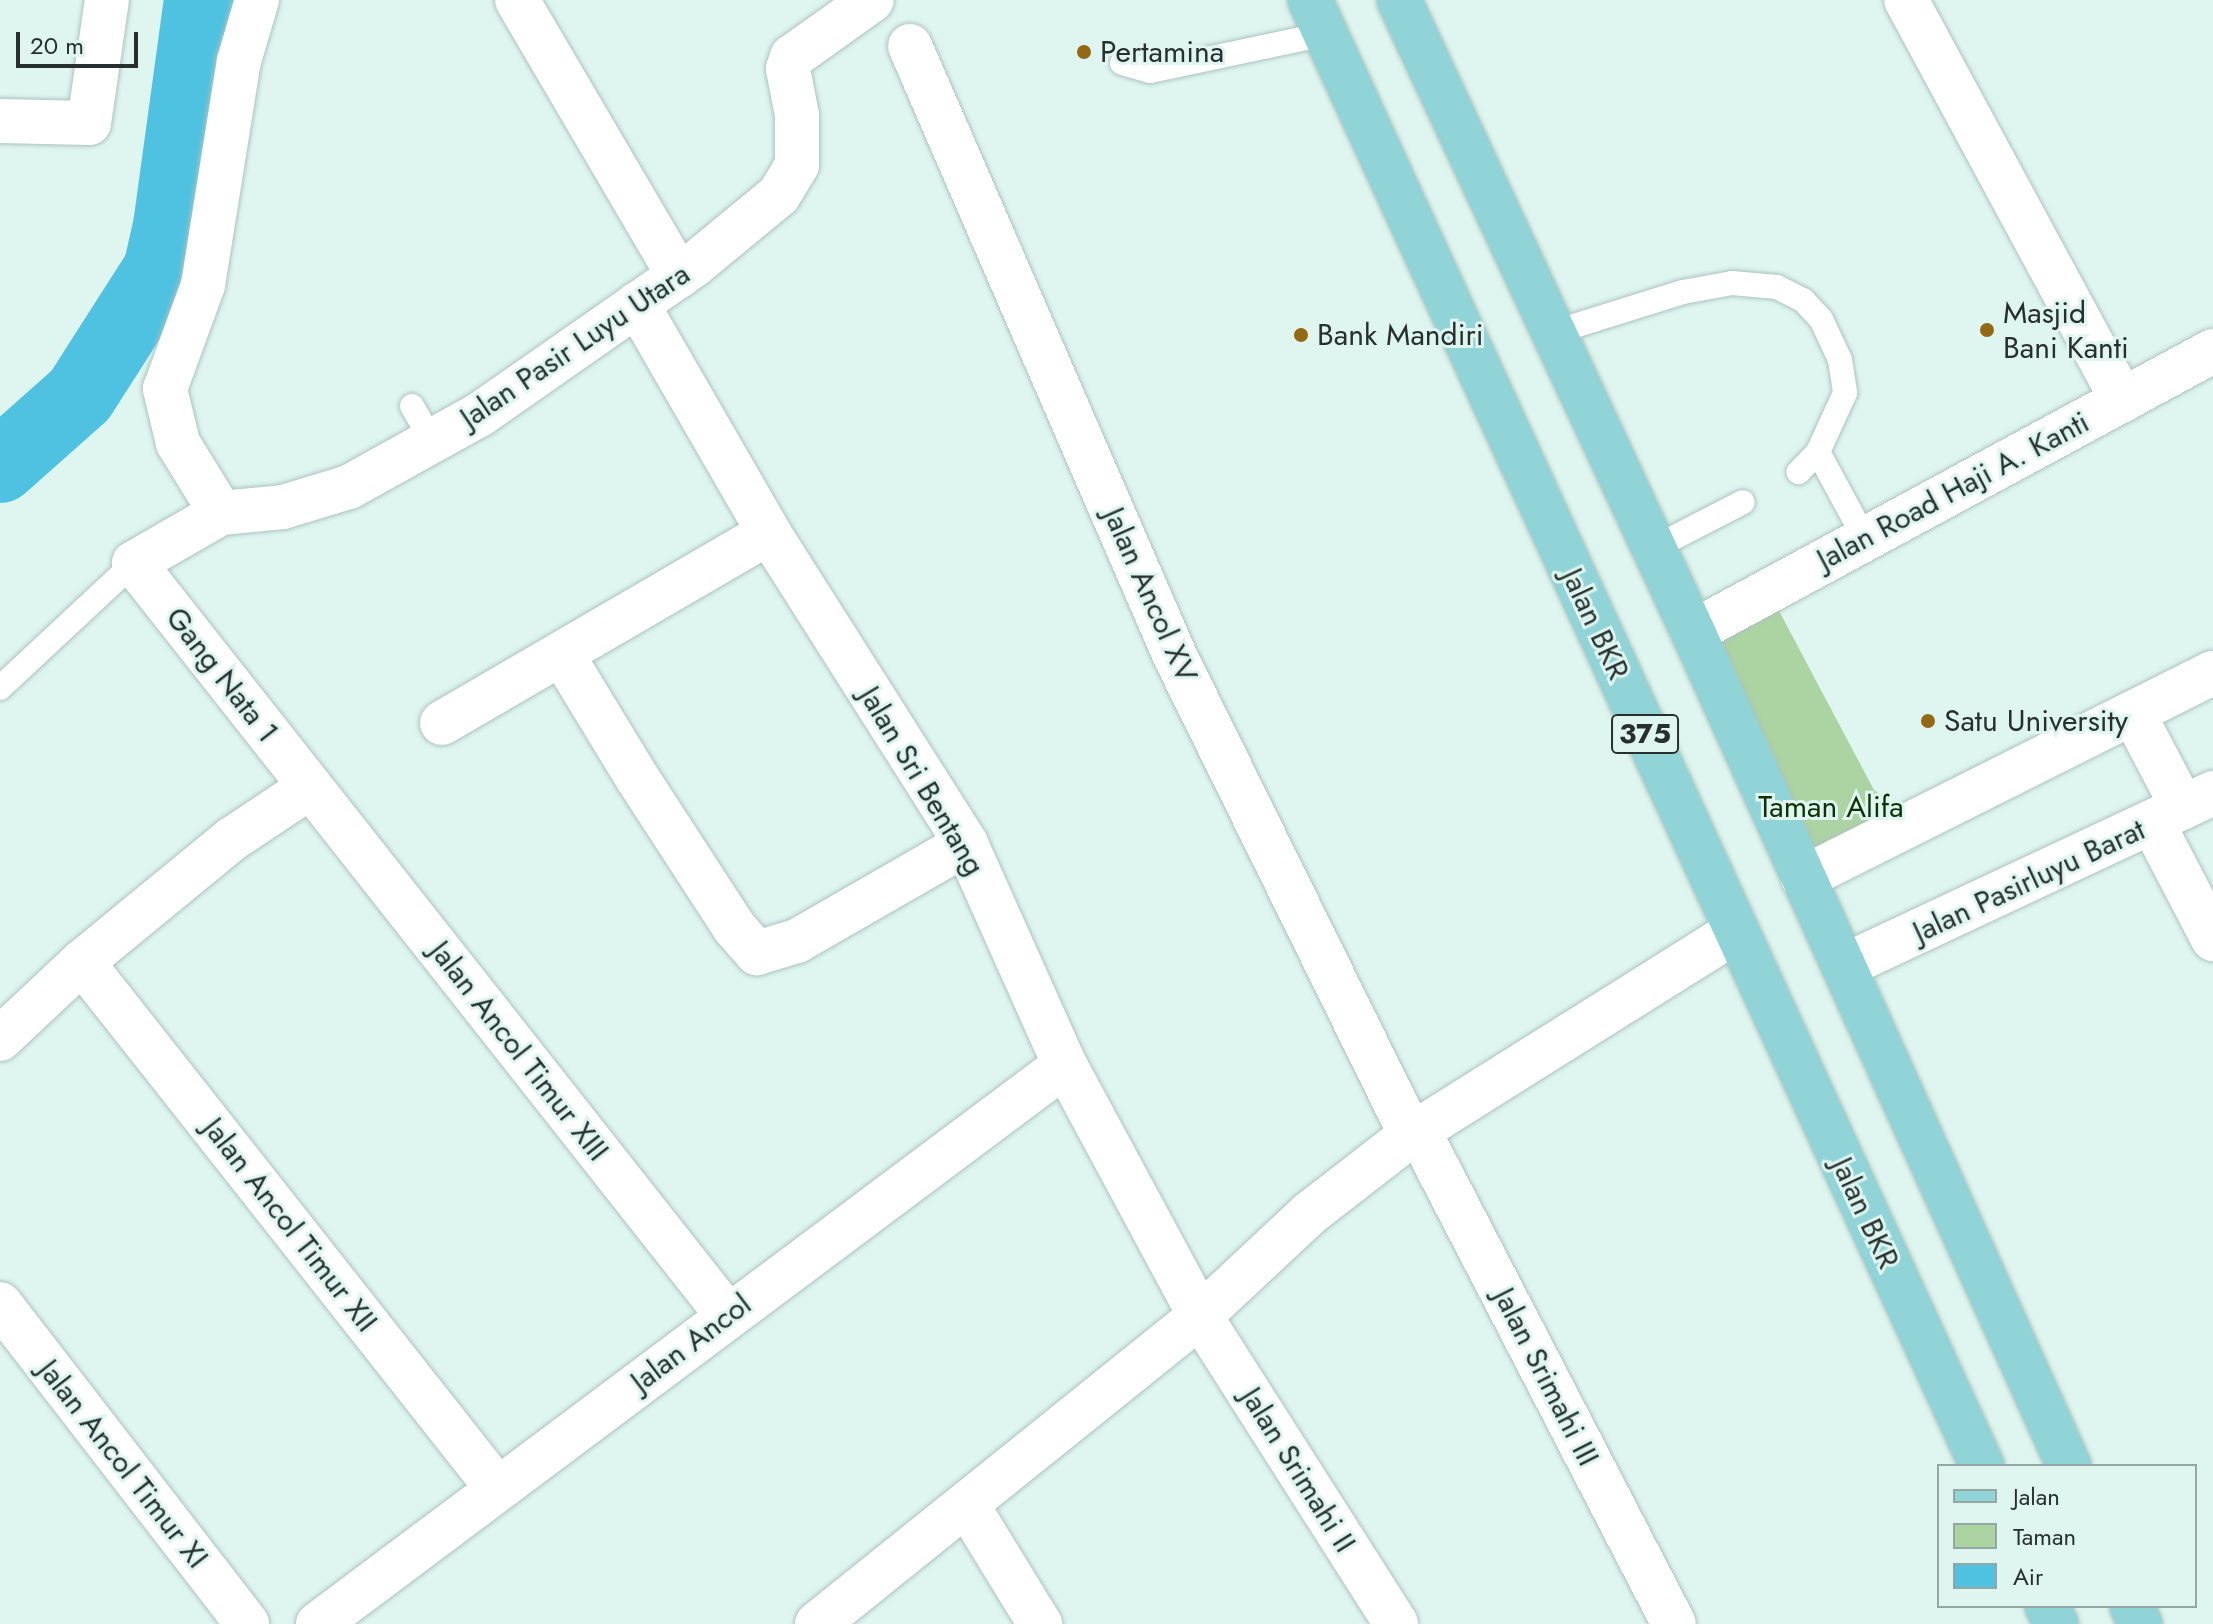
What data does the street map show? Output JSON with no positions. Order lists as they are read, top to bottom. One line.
{"streets":{"main road":["Jalan BKR","375"],"street":["Jalan Pasir Luyu Utara","Jalan Road Haji A. Kanti","Jalan Ancol XV","Gang Nata 1","Jalan Sri Bentang","Jalan Pasirluyu Barat","Jalan Ancol Timur XIII","Jalan Ancol Timur XII","Jalan Ancol","Jalan Srimahi III","Jalan Ancol Timur XI","Jalan Srimahi II"]},"crossings":[["Jalan Pasir Luyu Utara","Gang Nata 1"],["Jalan Pasir Luyu Utara","Jalan Sri Bentang"],["Jalan Road Haji A. Kanti","375"],["Jalan Ancol XV","Jalan Srimahi III"],["Gang Nata 1","Jalan Ancol Timur XIII"],["375","Jalan Pasirluyu Barat"],["Jalan Sri Bentang","Jalan Ancol"],["Jalan Sri Bentang","Jalan Srimahi II"],["Jalan Ancol Timur XIII","Jalan Ancol"],["Jalan Ancol Timur XII","Jalan Ancol"]],"parks":["Taman Alifa"],"places":["Pertamina","Masjid Bani Kanti","Bank Mandiri","Satu University"],"legend":["Jalan","Taman","Air"],"scale_bar":"20 m"}
